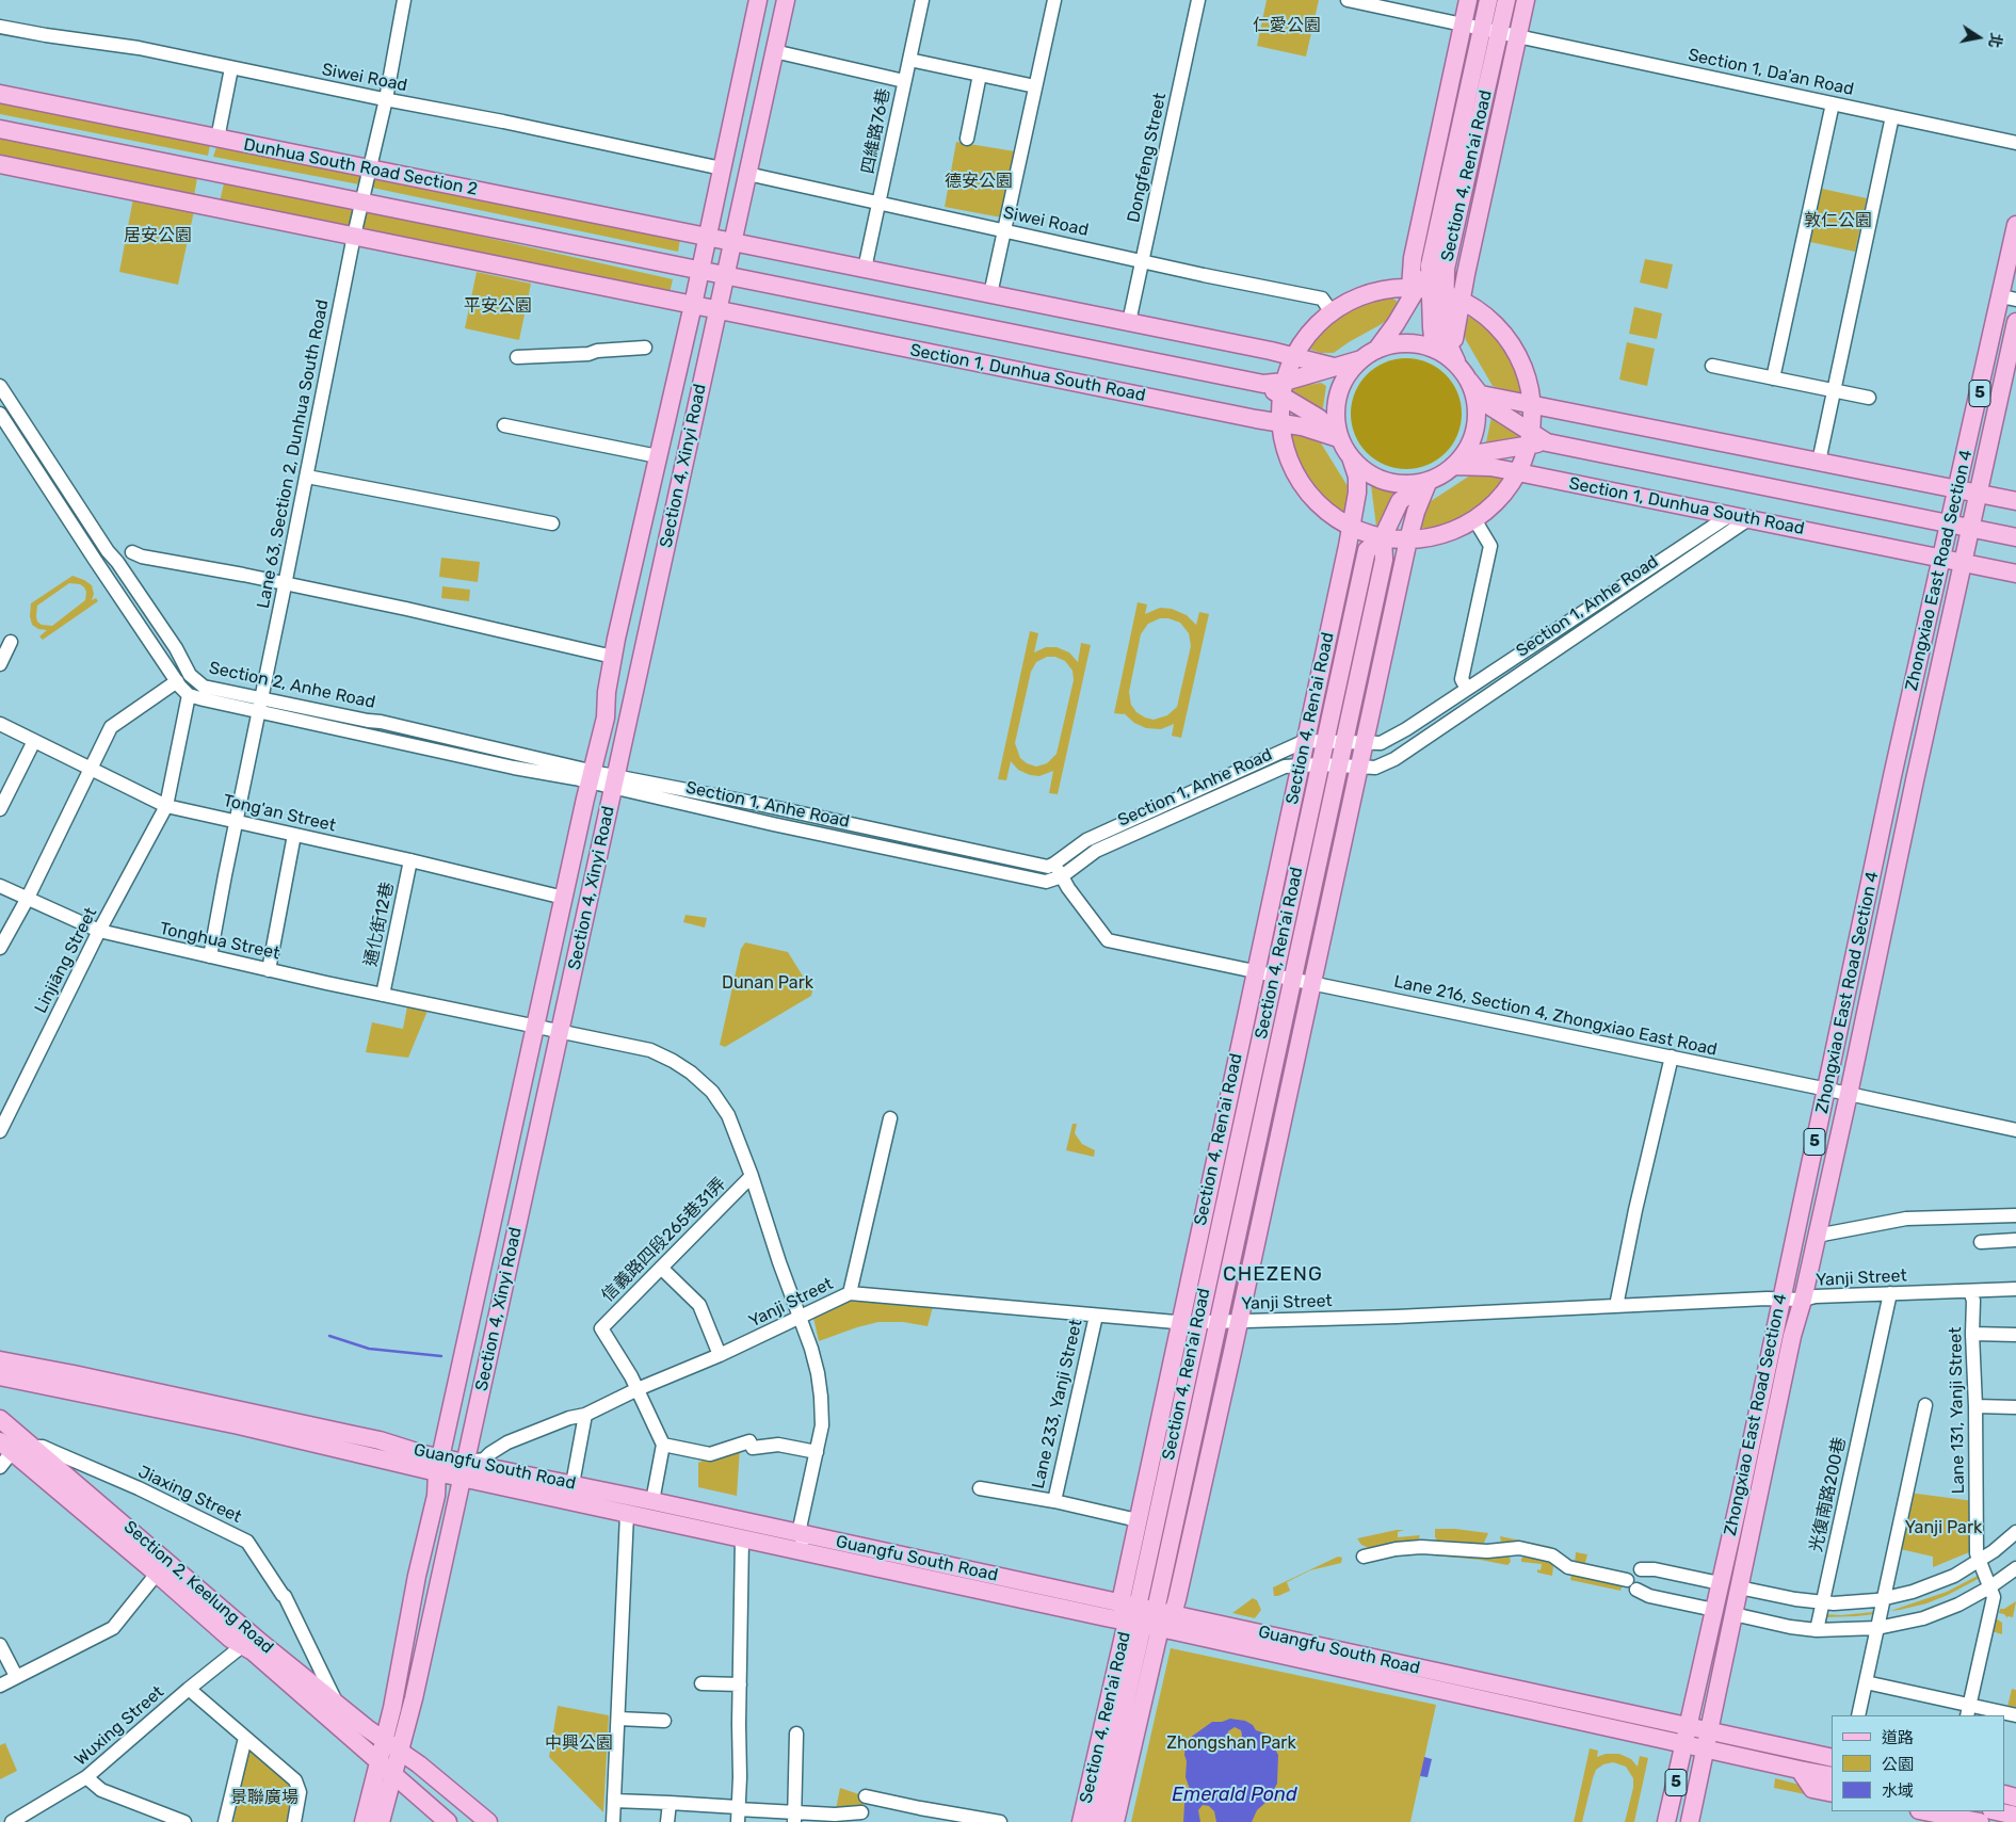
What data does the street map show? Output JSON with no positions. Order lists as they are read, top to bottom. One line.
{"streets":{"main road":["Dunhua South Road Section 2","Section 4, Ren’ai Road","Section 1, Dunhua South Road","5","Section 4, Xinyi Road","Zhongxiao East Road Section 4","Section 4, Ren'ai Road","Guangfu South Road","Section 2, Keelung Road"],"street":["Section 1, Da'an Road","Siwei Road","四維路76巷","Dongfeng Street","Lane 63, Section 2, Dunhua South Road","Section 1, Anhe Road","Section 2, Anhe Road","Tong'an Street","通化街12巷","Tonghua Street","Linjiāng Street","Lane 216, Section 4, Zhongxiao East Road","信義路四段265巷31弄","Yanji Street","Lane 233, Yanji Street","Lane 131, Yanji Street","Jiaxing Street","光復南路200巷","Wuxing Street"]},"crossings":[["Section 1, Da'an Road","Section 4, Ren’ai Road"],["Siwei Road","四維路76巷"],["Siwei Road","Dongfeng Street"],["Siwei Road","Lane 63, Section 2, Dunhua South Road"],["Siwei Road","Section 4, Xinyi Road"],["Dunhua South Road Section 2","Section 1, Dunhua South Road"],["Dunhua South Road Section 2","Lane 63, Section 2, Dunhua South Road"],["Dunhua South Road Section 2","Section 4, Xinyi Road"],["Section 4, Ren’ai Road","Section 1, Dunhua South Road"],["Section 4, Ren’ai Road","Section 1, Anhe Road"],["Section 4, Ren’ai Road","Section 4, Ren'ai Road"],["Section 4, Ren’ai Road","Lane 216, Section 4, Zhongxiao East Road"],["Section 4, Ren’ai Road","Yanji Street"],["Section 4, Ren’ai Road","Guangfu South Road"],["Section 1, Dunhua South Road","Section 4, Xinyi Road"],["Section 1, Dunhua South Road","Zhongxiao East Road Section 4"],["Section 1, Dunhua South Road","Section 1, Anhe Road"],["Section 1, Dunhua South Road","Section 4, Ren'ai Road"],["Lane 63, Section 2, Dunhua South Road","Section 2, Anhe Road"],["Lane 63, Section 2, Dunhua South Road","Tong'an Street"],["Lane 63, Section 2, Dunhua South Road","Tonghua Street"],["Section 4, Xinyi Road","Section 1, Anhe Road"],["Section 4, Xinyi Road","Section 2, Anhe Road"],["Section 4, Xinyi Road","Tong'an Street"],["Section 4, Xinyi Road","Tonghua Street"],["Section 4, Xinyi Road","Yanji Street"],["Section 4, Xinyi Road","Guangfu South Road"],["Section 4, Xinyi Road","Section 2, Keelung Road"],["Zhongxiao East Road Section 4","Lane 216, Section 4, Zhongxiao East Road"],["Zhongxiao East Road Section 4","Yanji Street"],["Zhongxiao East Road Section 4","Guangfu South Road"],["Section 1, Anhe Road","Section 2, Anhe Road"],["Section 1, Anhe Road","Section 4, Ren'ai Road"],["Section 1, Anhe Road","Lane 216, Section 4, Zhongxiao East Road"],["Section 2, Anhe Road","Linjiāng Street"],["Section 4, Ren'ai Road","Lane 216, Section 4, Zhongxiao East Road"],["Section 4, Ren'ai Road","Yanji Street"],["Section 4, Ren'ai Road","Guangfu South Road"],["Tong'an Street","通化街12巷"],["Tong'an Street","Linjiāng Street"],["通化街12巷","Tonghua Street"],["Tonghua Street","Linjiāng Street"],["Tonghua Street","信義路四段265巷31弄"],["Tonghua Street","Yanji Street"],["Tonghua Street","Guangfu South Road"],["信義路四段265巷31弄","Yanji Street"],["Yanji Street","Lane 233, Yanji Street"],["Yanji Street","Lane 131, Yanji Street"],["Yanji Street","Guangfu South Road"],["Yanji Street","光復南路200巷"],["Jiaxing Street","Section 2, Keelung Road"],["Section 2, Keelung Road","Wuxing Street"]],"districts":["CHEZENG"],"water":["Emerald Pond"],"parks":["仁愛公園","德安公園","敦仁公園","居安公園","平安公園","Dunan Park","Yanji Park","中興公園","Zhongshan Park","景聯廣場"],"legend":["道路","公園","水域"],"north":"right"}
